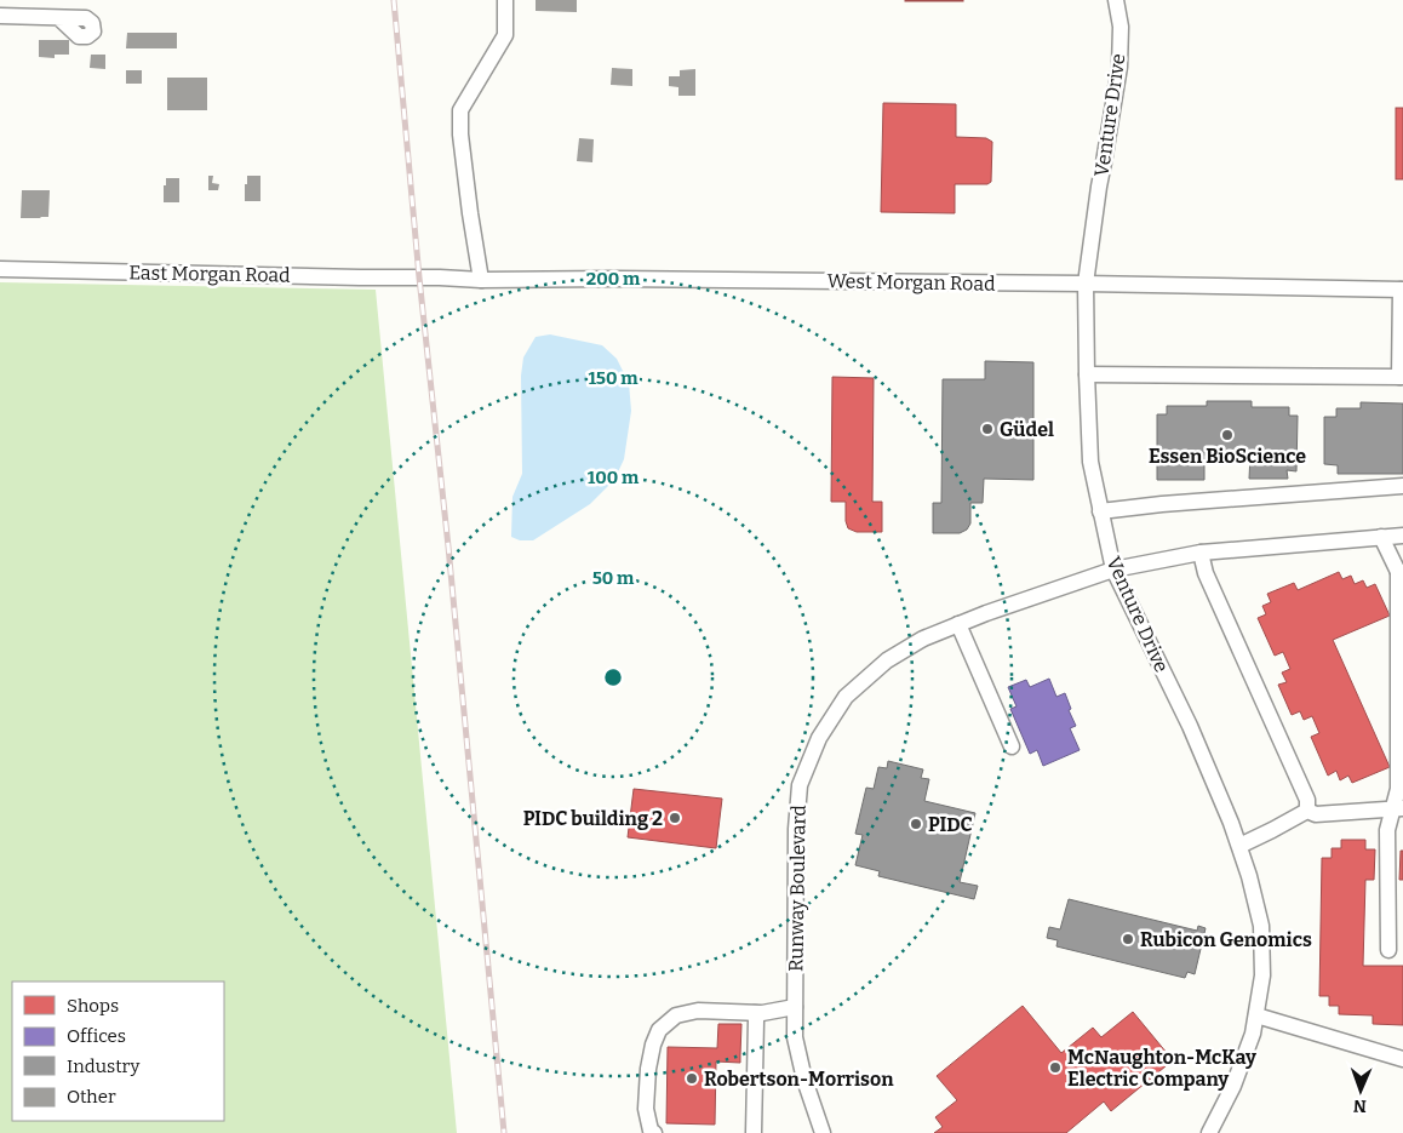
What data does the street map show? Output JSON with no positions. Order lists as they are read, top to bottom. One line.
{"streets":{"street":["Venture Drive","East Morgan Road","West Morgan Road","Runway Boulevard"]},"crossings":[["Venture Drive","West Morgan Road"],["Venture Drive","Runway Boulevard"],["East Morgan Road","West Morgan Road"]],"places":["Güdel","Essen BioScience","PIDC building 2","PIDC","Rubicon Genomics","McNaughton-McKay Electric Company","Robertson-Morrison"],"legend":["Shops","Offices","Industry","Other"],"north":"bottom","rings":["200 m","150 m","100 m","50 m"]}
